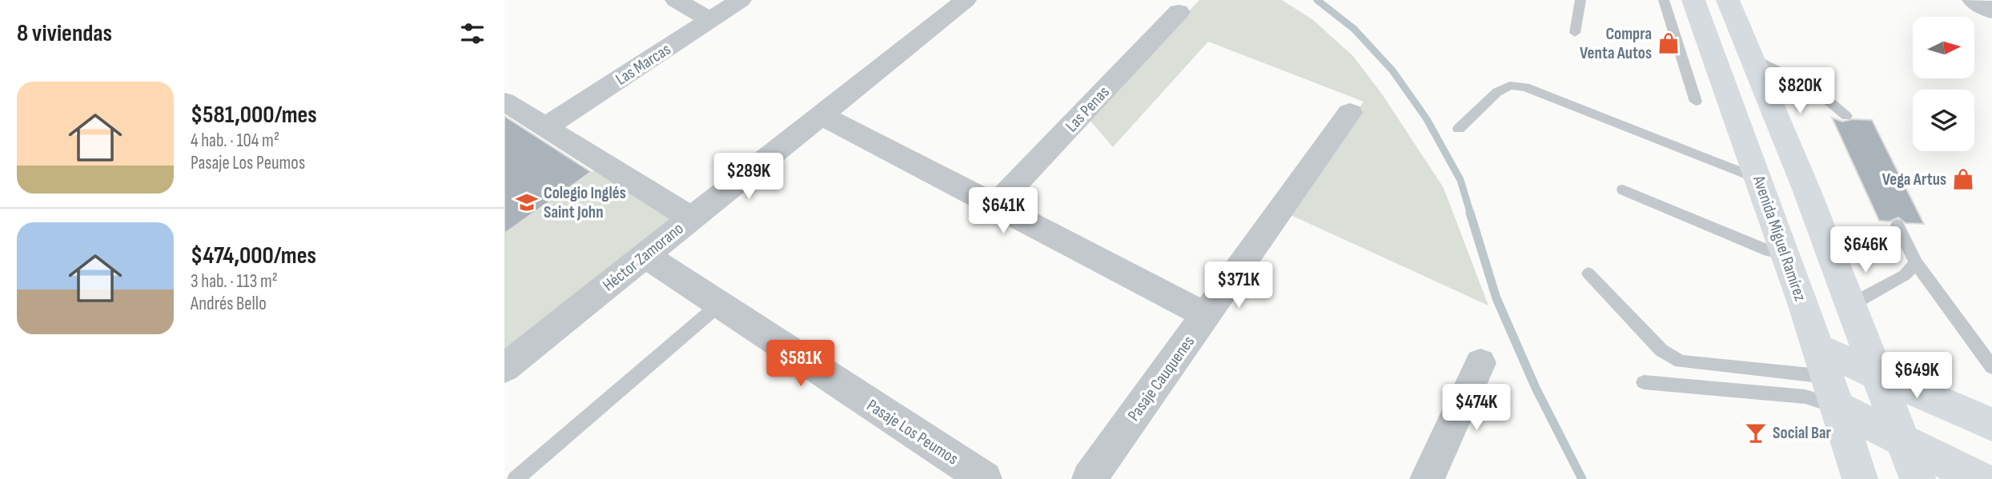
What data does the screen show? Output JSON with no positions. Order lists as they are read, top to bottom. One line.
{"streets":{"main road":["Avenida Miguel Ramírez"],"street":["Las Marcas","Las Penas","Héctor Zamorano","Pasaje Cauquenes","Pasaje Los Peumos"]},"crossings":[["Héctor Zamorano","Pasaje Los Peumos"]],"places":{"shop":["Compra Venta Autos","Vega Artus"],"school or university":["Colegio Inglés Saint John"],"bar":["Social Bar"]},"north":"right","page":{"heading":"8 viviendas","list":[{"name":"$581,000/mes","note":"4 hab. · 104 m² · Pasaje Los Peumos"},{"name":"$474,000/mes","note":"3 hab. · 113 m² · Andrés Bello"}],"price":["$820K","$289K","$641K","$646K","$371K","$581K","$649K","$474K"]}}
